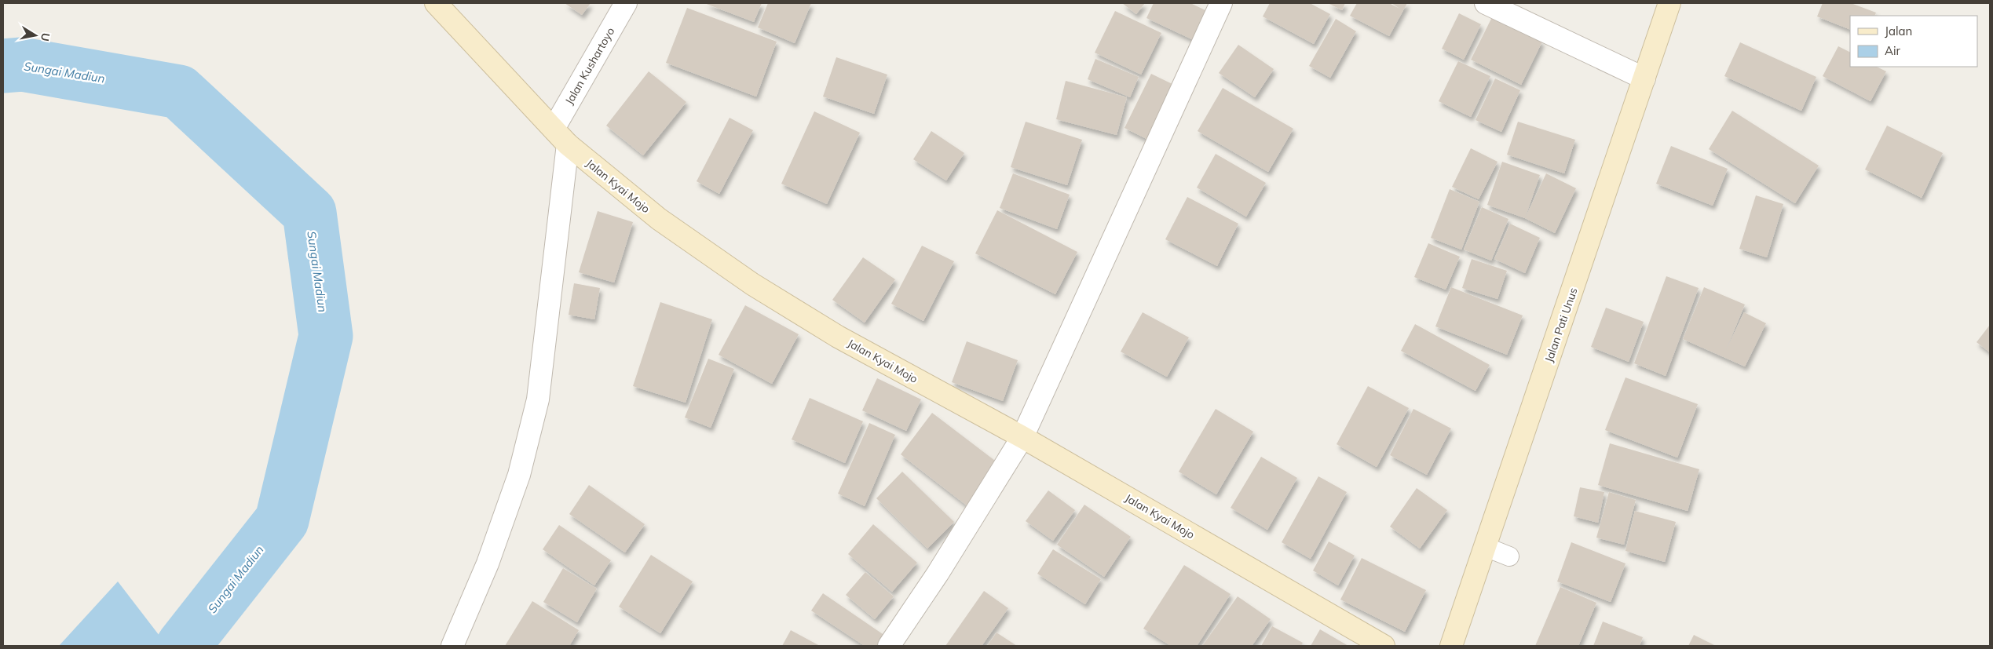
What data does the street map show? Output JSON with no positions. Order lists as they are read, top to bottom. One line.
{"streets":{"street":["Jalan Kushartoyo","Jalan Kyai Mojo","Jalan Pati Unus"]},"crossings":[["Jalan Kushartoyo","Jalan Kyai Mojo"]],"water":["Sungai Madiun"],"legend":["Jalan","Air"],"north":"right"}
